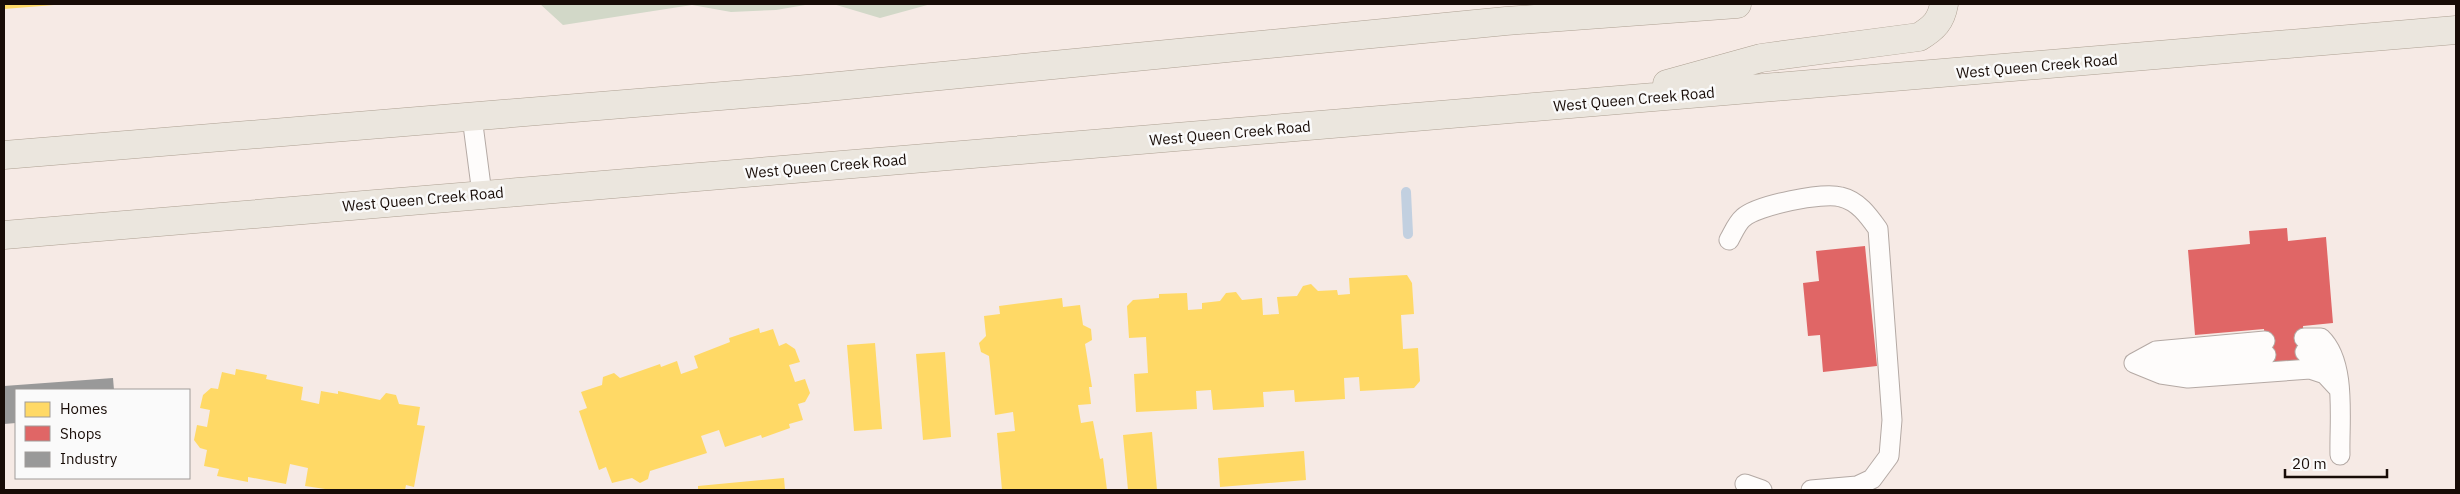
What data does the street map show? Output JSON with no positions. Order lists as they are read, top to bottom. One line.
{"streets":{"main road":["West Queen Creek Road"]},"legend":["Homes","Shops","Industry"],"scale_bar":"20 m"}
